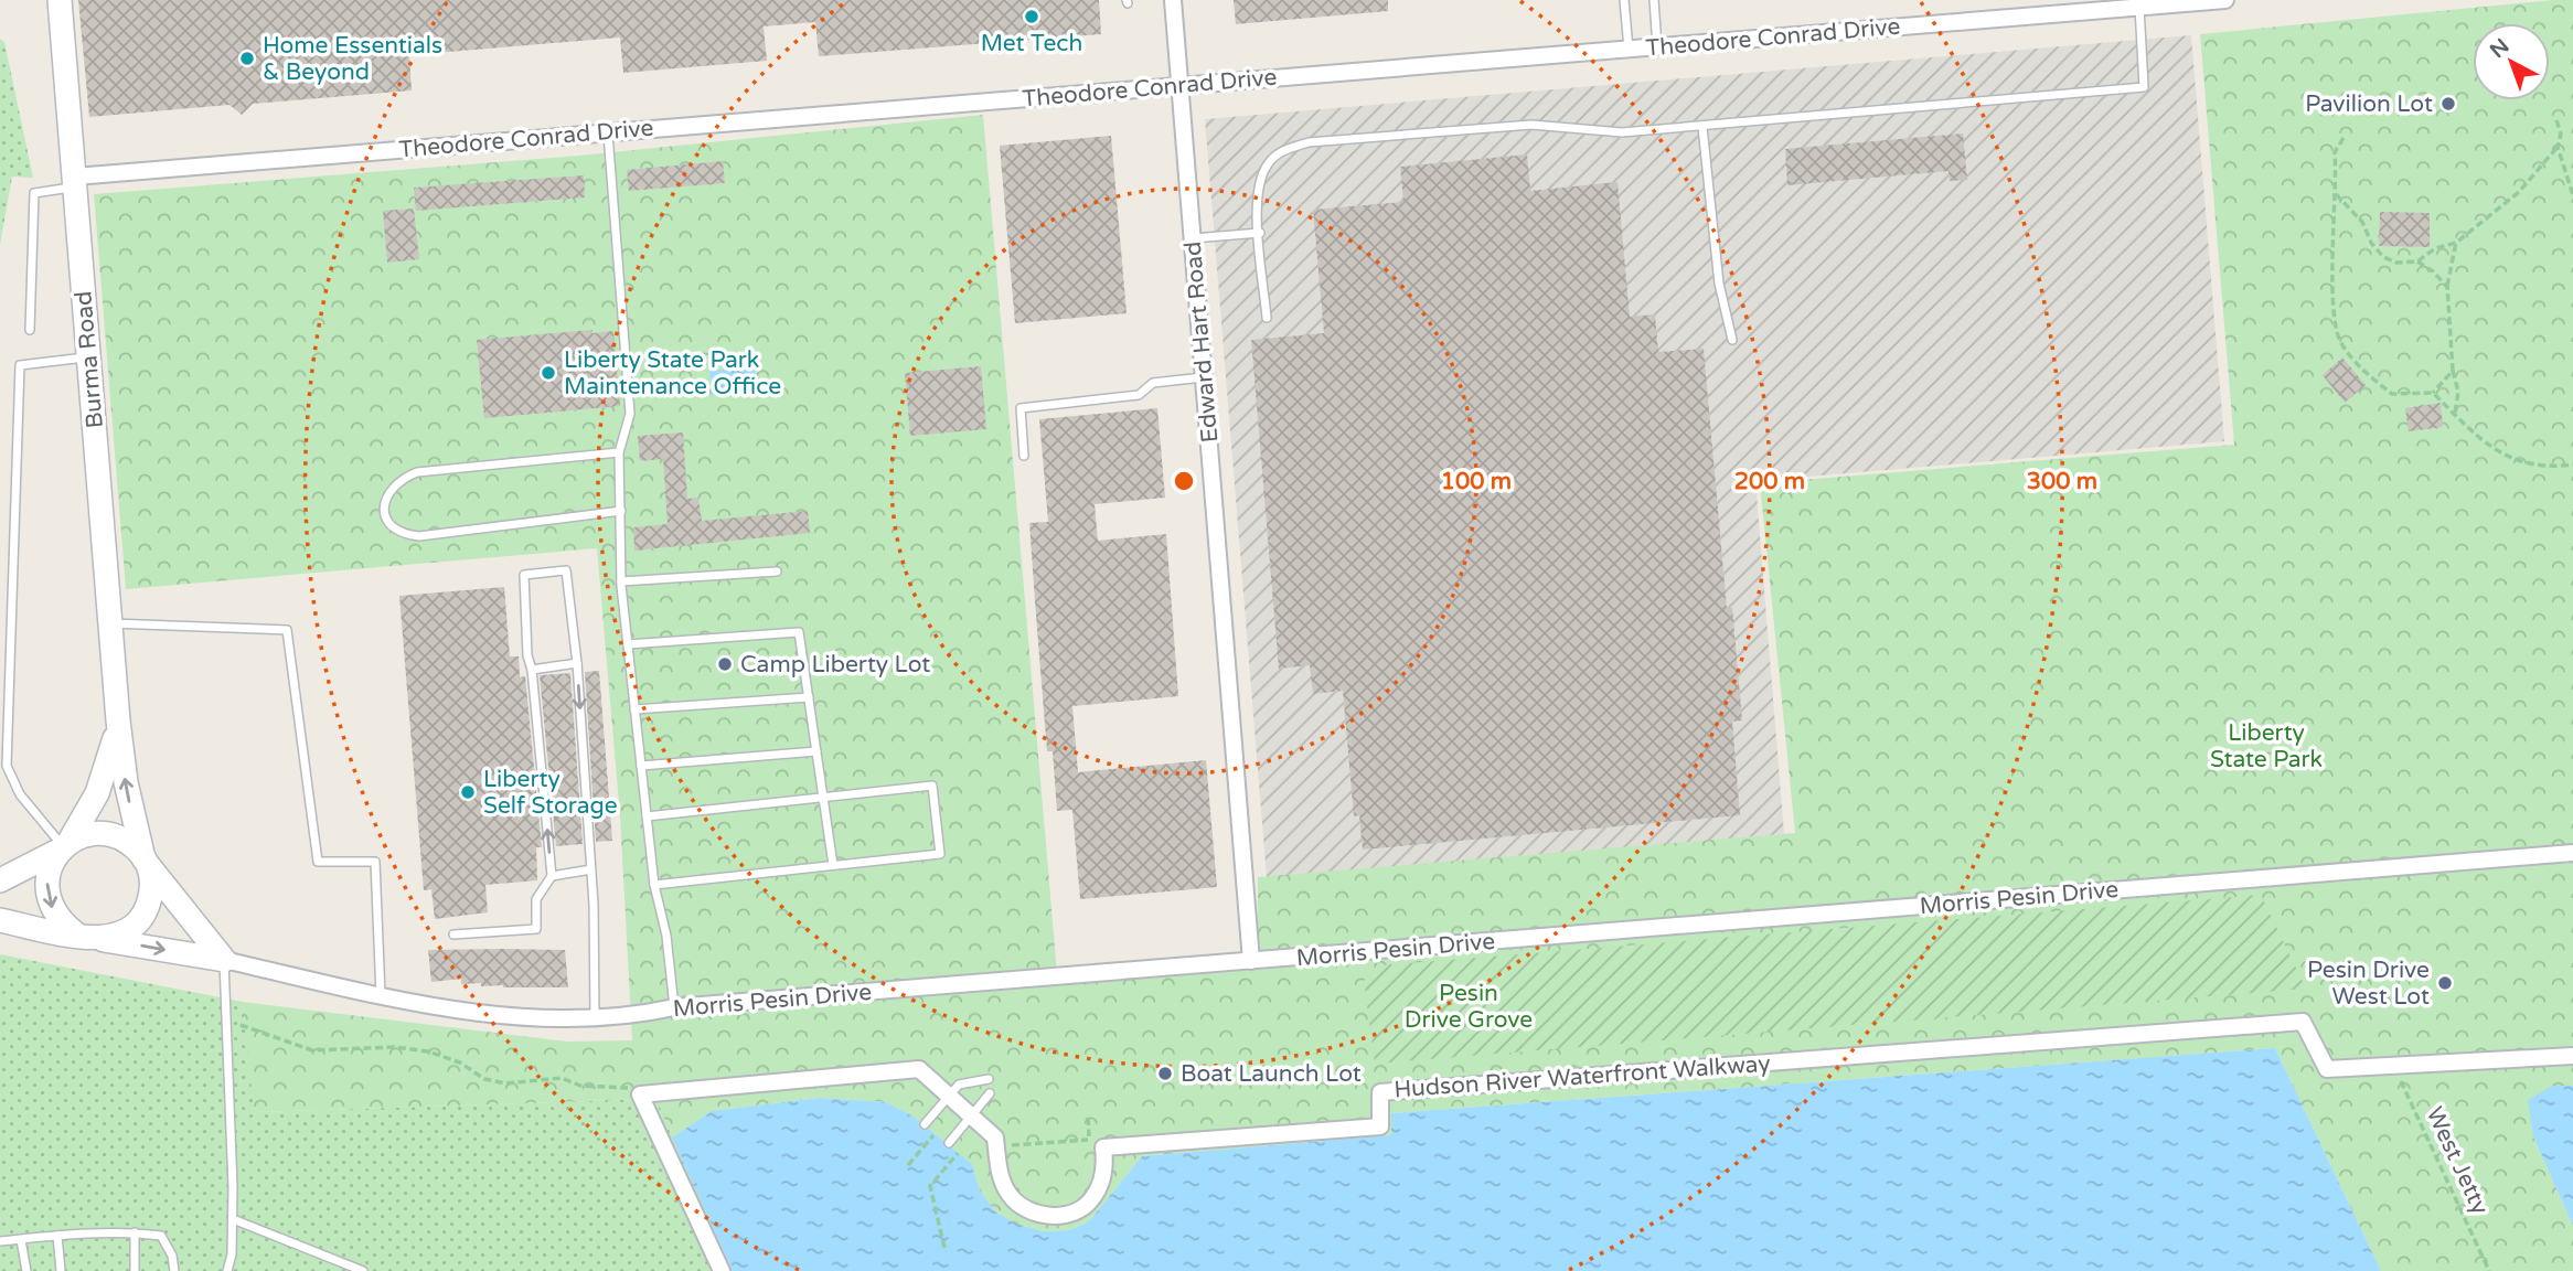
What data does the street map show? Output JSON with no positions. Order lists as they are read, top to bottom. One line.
{"streets":{"street":["Theodore Conrad Drive","Edward Hart Road","Burma Road","Morris Pesin Drive","Hudson River Waterfront Walkway"],"path":["West Jetty"]},"crossings":[["Theodore Conrad Drive","Edward Hart Road"],["Theodore Conrad Drive","Burma Road"],["Edward Hart Road","Morris Pesin Drive"],["Burma Road","Morris Pesin Drive"],["Hudson River Waterfront Walkway","West Jetty"]],"parks":["Liberty State Park","Pesin Drive Grove"],"places":["Met Tech","Home Essentials & Beyond","Pavilion Lot","Liberty State Park Maintenance Office","Camp Liberty Lot","Liberty Self Storage","Pesin Drive West Lot","Boat Launch Lot"],"north":"top left","rings":["100 m","200 m","300 m"]}
